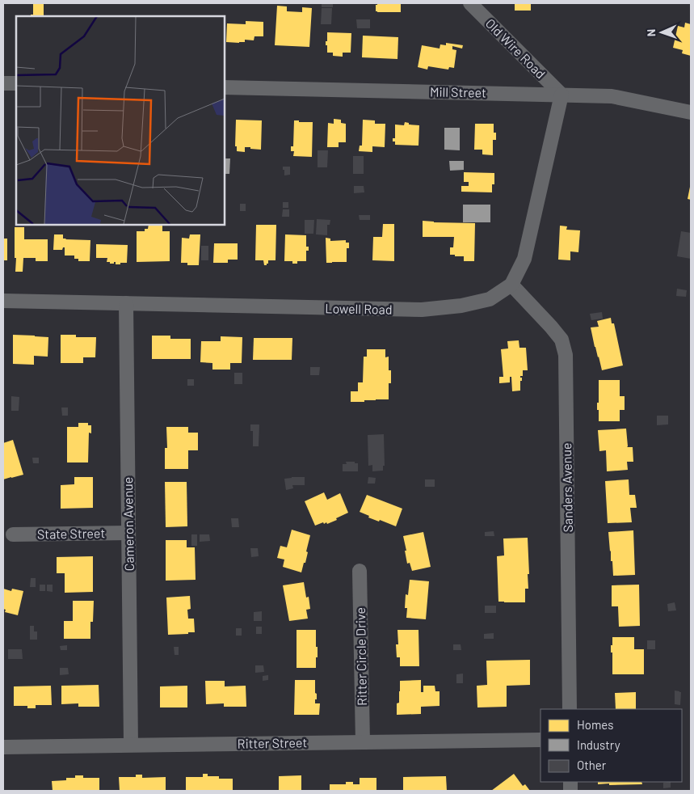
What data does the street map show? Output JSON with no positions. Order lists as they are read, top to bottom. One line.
{"streets":{"street":["Old Wire Road","Mill Street","Lowell Road","Sanders Avenue","Cameron Avenue","State Street","Ritter Circle Drive","Ritter Street"]},"crossings":[["Old Wire Road","Mill Street"],["Old Wire Road","Lowell Road"],["Mill Street","Lowell Road"],["Lowell Road","Sanders Avenue"],["Lowell Road","Cameron Avenue"],["Cameron Avenue","State Street"],["Cameron Avenue","Ritter Street"],["Ritter Circle Drive","Ritter Street"]],"legend":["Homes","Industry","Other"],"north":"left"}
